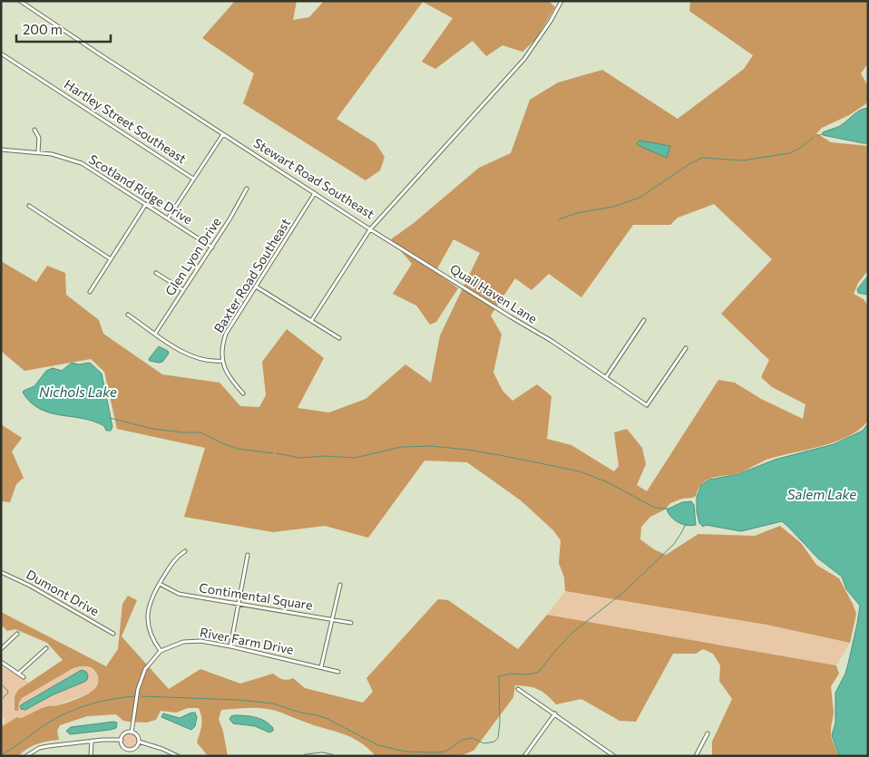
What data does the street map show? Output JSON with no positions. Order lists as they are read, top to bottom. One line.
{"streets":{"street":["Hartley Street Southeast","Stewart Road Southeast","Scotland Ridge Drive","Glen Lyon Drive","Baxter Road Southeast","Quail Haven Lane","Dumont Drive","Contimental Square","River Farm Drive"]},"crossings":[["Hartley Street Southeast","Stewart Road Southeast"],["Stewart Road Southeast","Baxter Road Southeast"],["Stewart Road Southeast","Quail Haven Lane"],["Scotland Ridge Drive","Glen Lyon Drive"]],"water":["Nichols Lake","Salem Lake"],"scale_bar":"200 m"}
